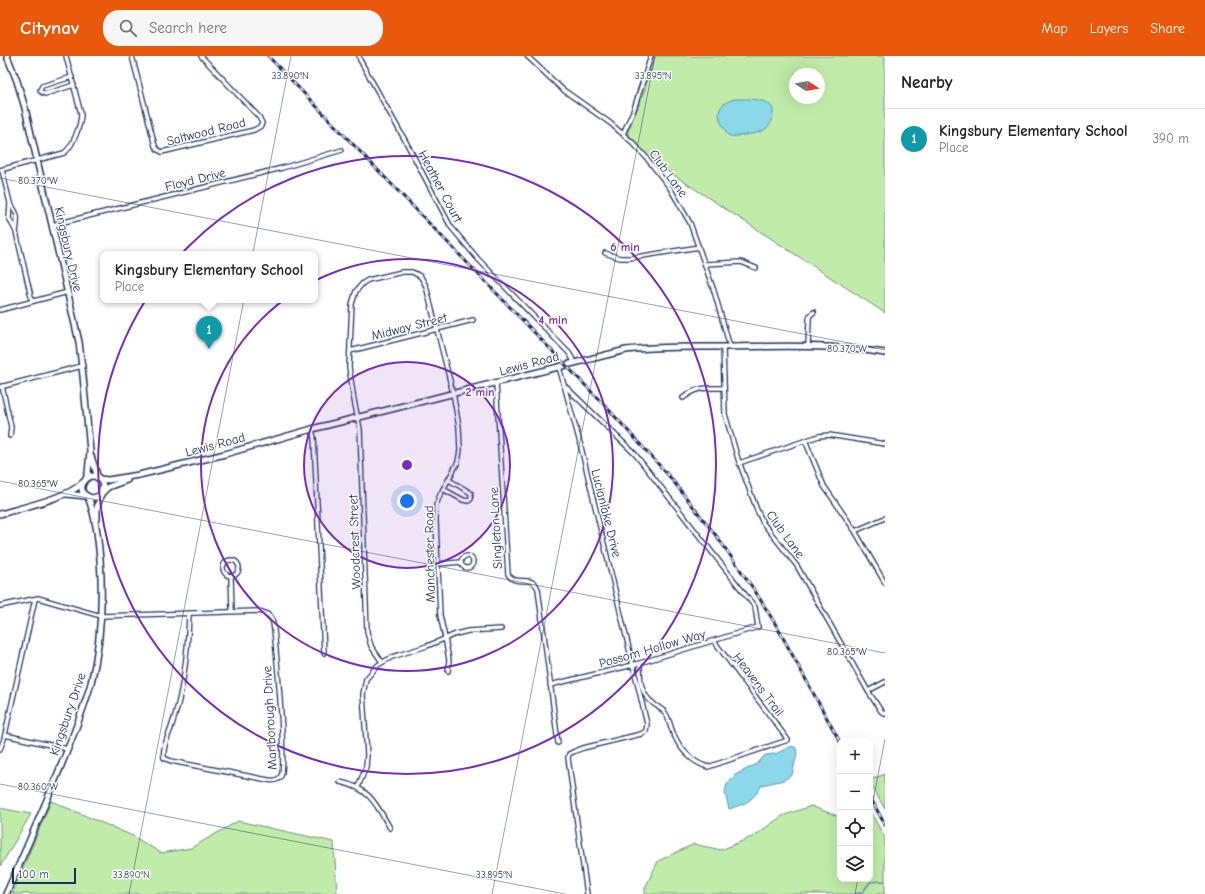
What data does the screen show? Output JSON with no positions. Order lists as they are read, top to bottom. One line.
{"streets":{"street":["Saltwood Road","Club Lane","Floyd Drive","Heather Court","Kingsbury Drive","Midway Street","Lewis Road","Lucianlake Drive","Singleton Lane","Woodcrest Street","Manchester Road","Possom Hollow Way","Heavens Trail","Marlborough Drive"]},"crossings":[["Club Lane","Lewis Road"],["Floyd Drive","Kingsbury Drive"],["Heather Court","Lewis Road"],["Kingsbury Drive","Lewis Road"],["Kingsbury Drive","Marlborough Drive"],["Midway Street","Woodcrest Street"],["Midway Street","Manchester Road"],["Lewis Road","Lucianlake Drive"],["Lewis Road","Singleton Lane"],["Lewis Road","Woodcrest Street"],["Lewis Road","Manchester Road"],["Lucianlake Drive","Possom Hollow Way"],["Singleton Lane","Possom Hollow Way"],["Woodcrest Street","Manchester Road"],["Possom Hollow Way","Heavens Trail"]],"scale_bar":"100 m","north":"right","page":{"header":"Citynav","search":"Search here","nav":["Map","Layers","Share"],"heading":"Nearby","list":[{"mark":"1","name":"Kingsbury Elementary School","note":"Place","value":"390 m"}],"popup":["Kingsbury Elementary School","Place"],"pins":"1","map_buttons":["+","−"],"scale":"100 m"},"coordinates":["33.890°N","33.895°N","80.370°W","80.365°W","80.360°W"],"rings":["6 min","4 min","2 min"]}
